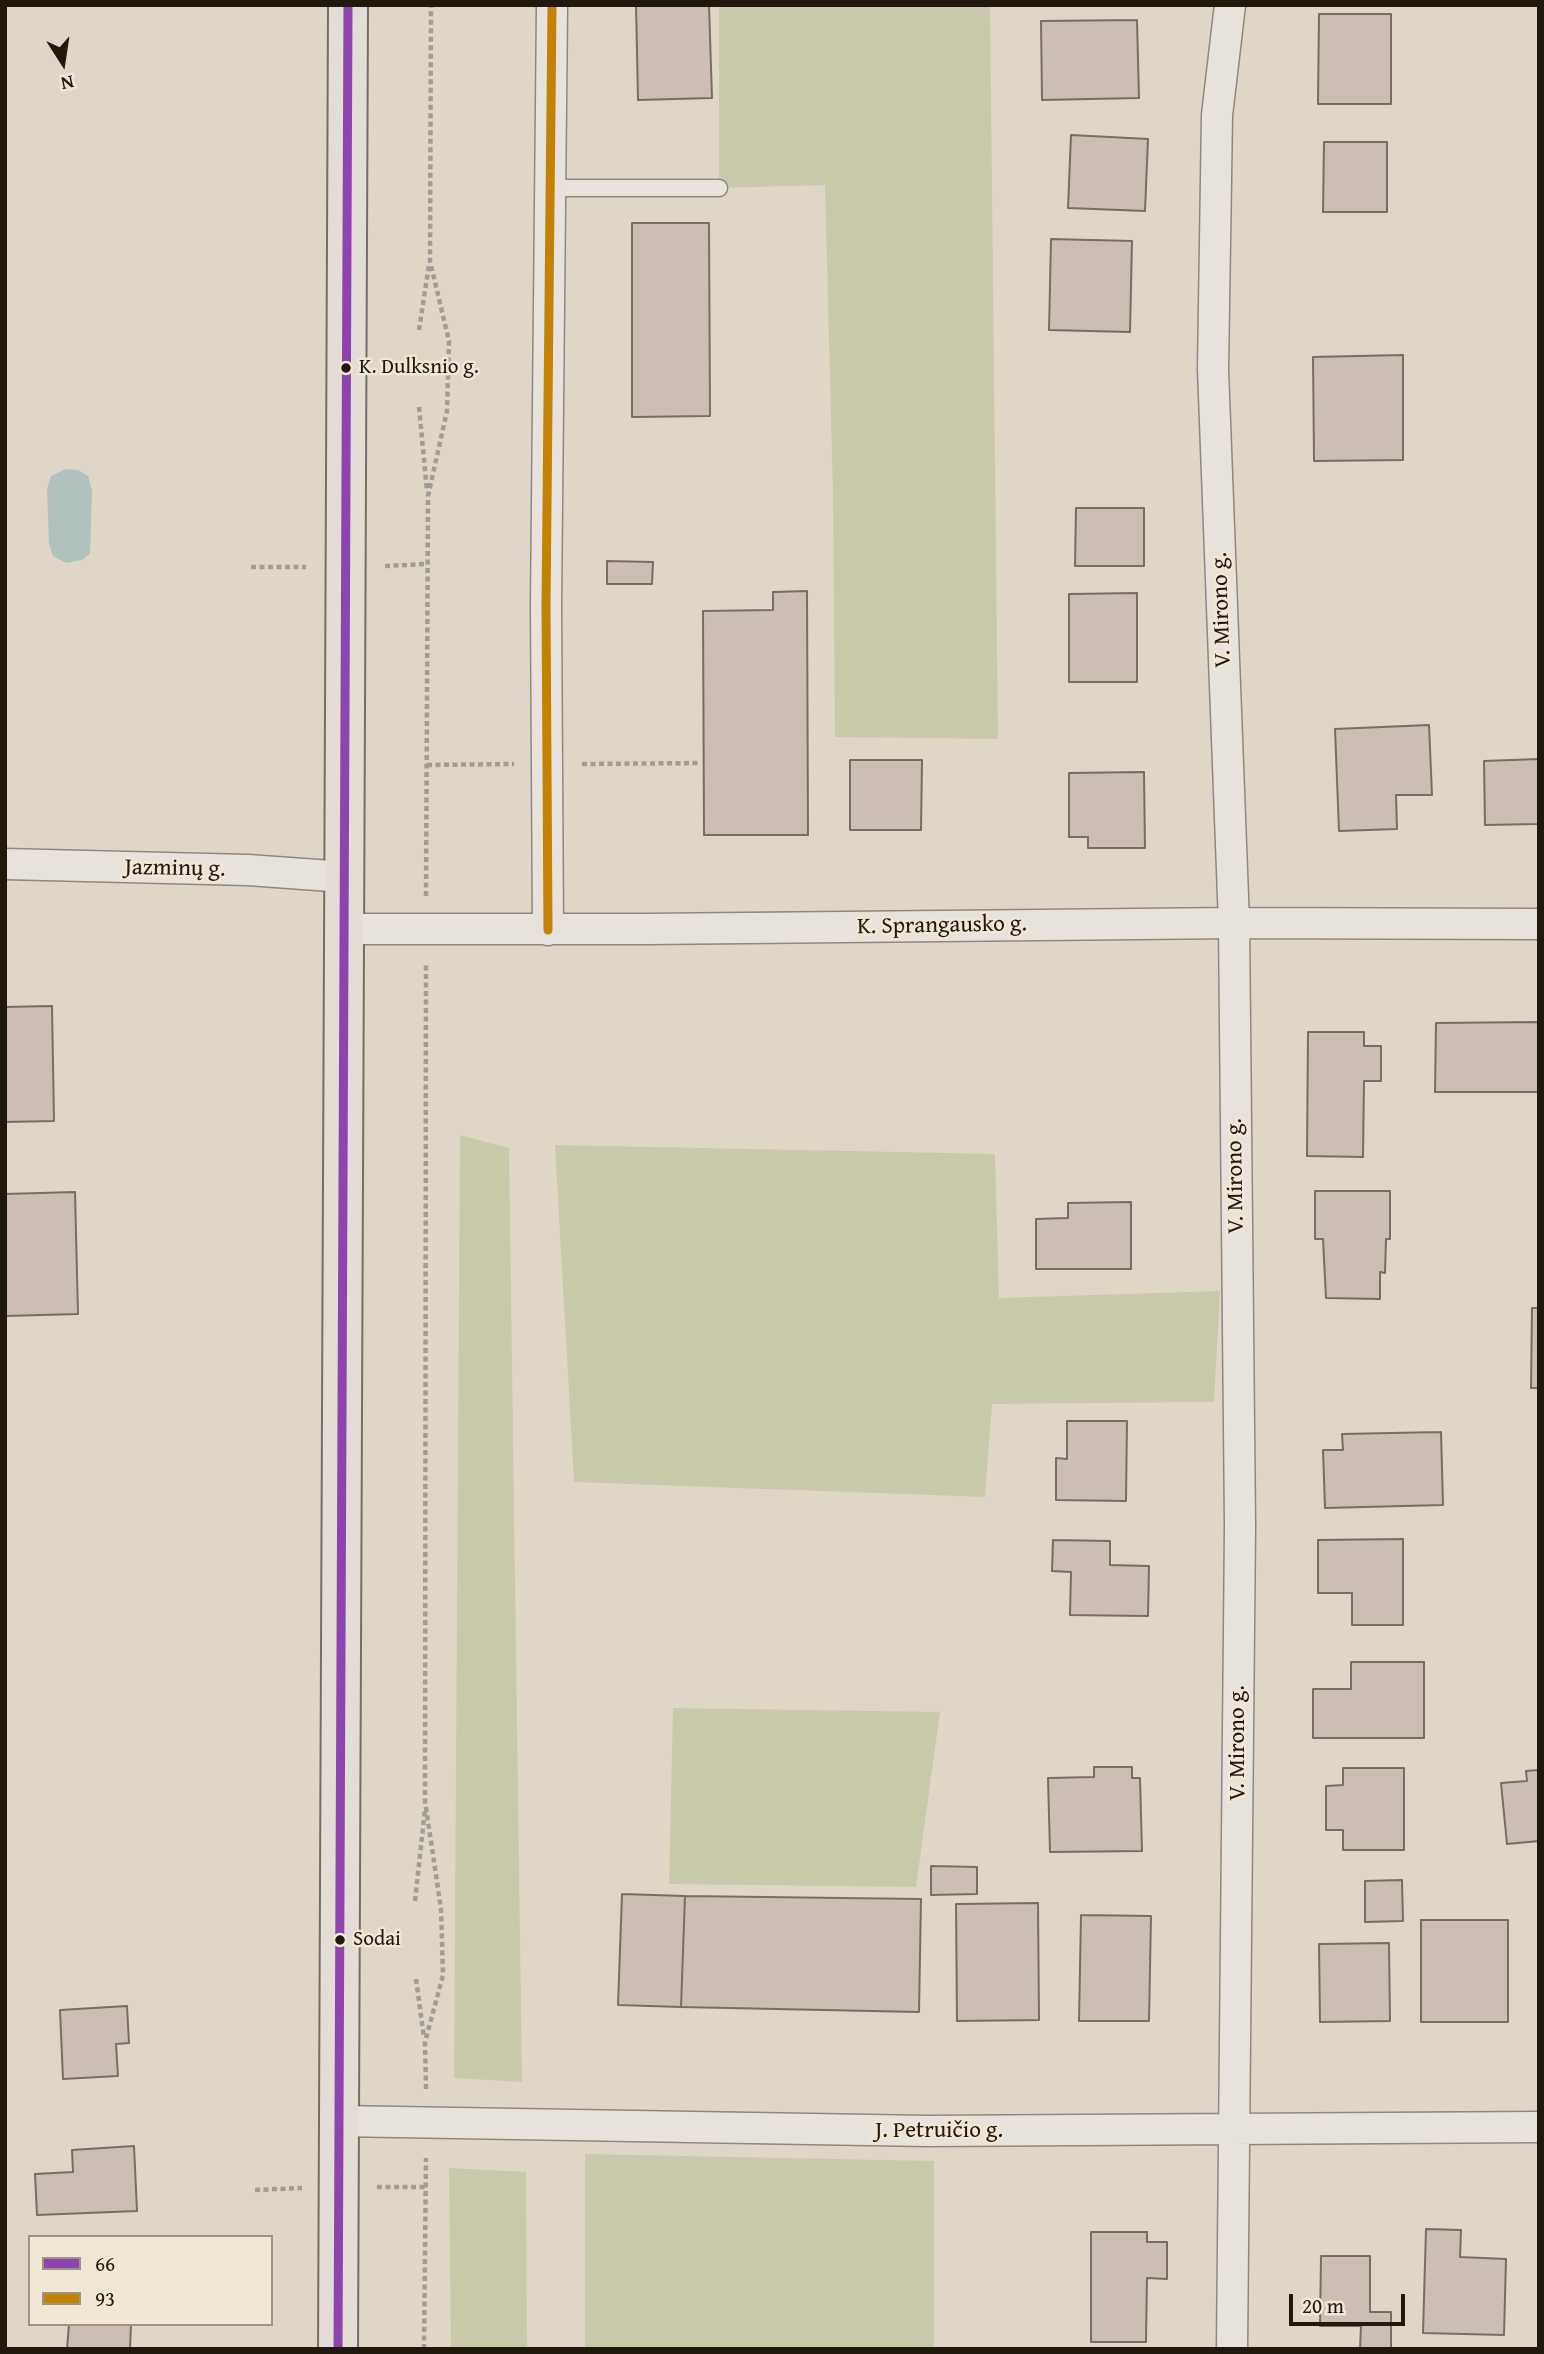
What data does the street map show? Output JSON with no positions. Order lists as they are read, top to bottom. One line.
{"streets":{"street":["V. Mirono g.","Jazminų g.","K. Sprangausko g.","J. Petruičio g."]},"crossings":[["V. Mirono g.","K. Sprangausko g."],["V. Mirono g.","J. Petruičio g."]],"places":["K. Dulksnio g.","Sodai"],"lines":["transit line 66","transit line 93"],"legend":["66","93"],"scale_bar":"20 m","north":"bottom"}
